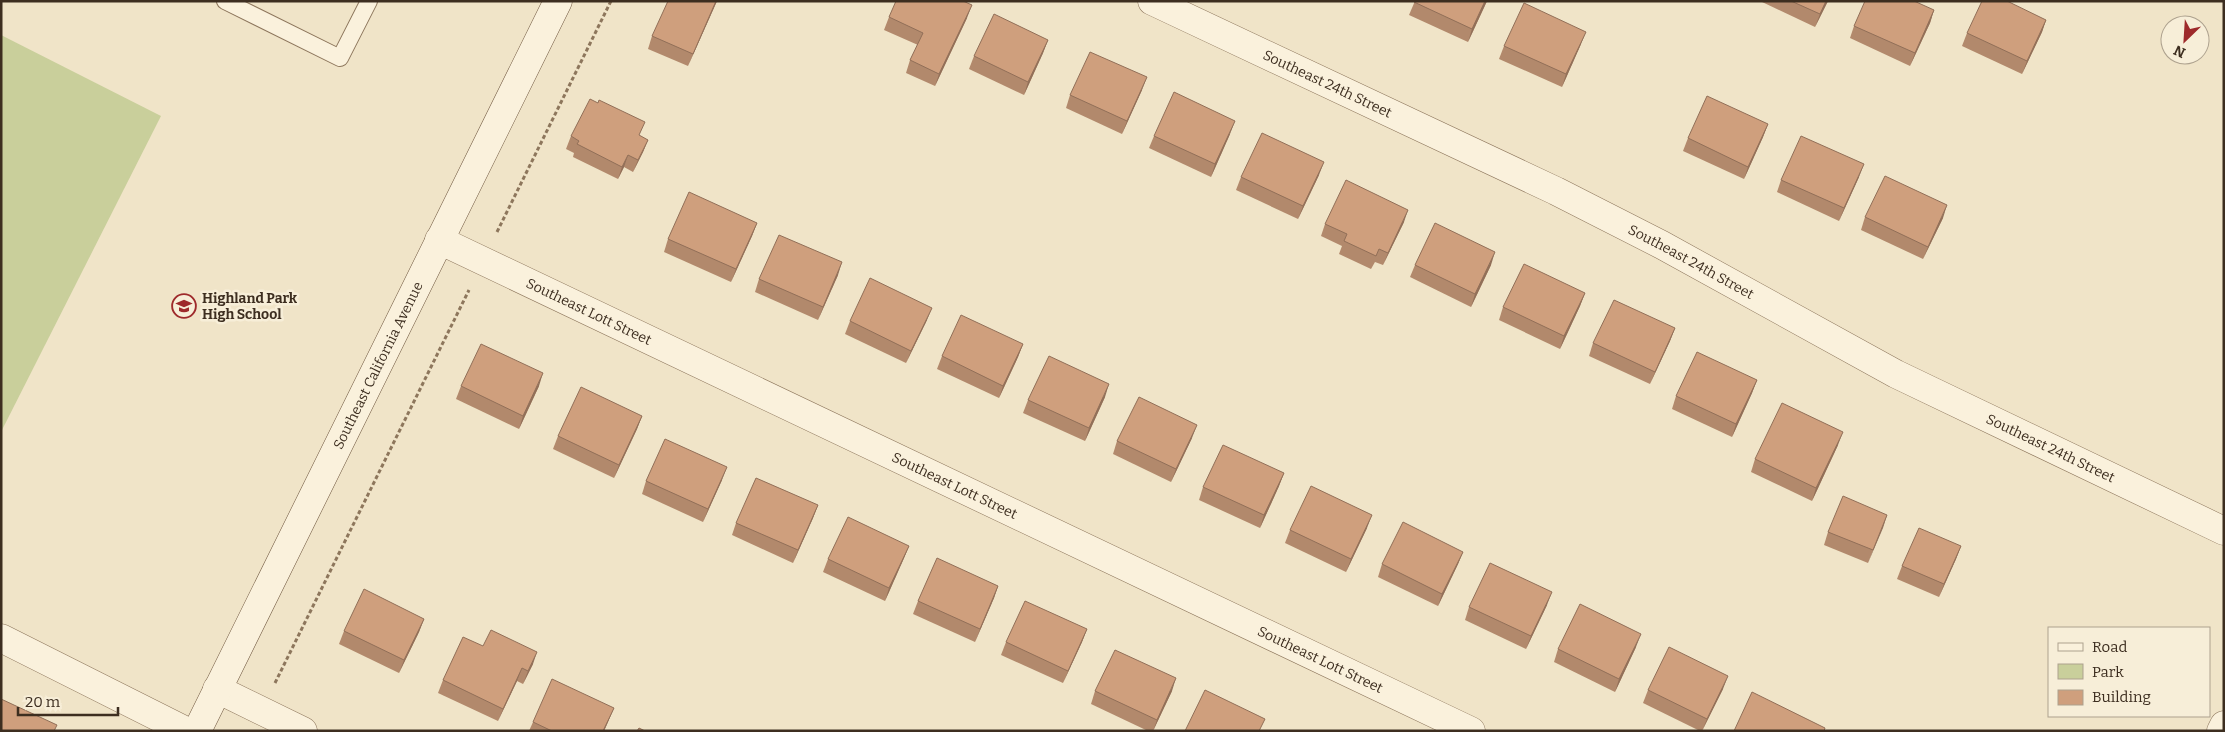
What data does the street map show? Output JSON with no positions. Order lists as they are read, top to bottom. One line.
{"streets":{"street":["Southeast 24th Street","Southeast Lott Street","Southeast California Avenue"]},"crossings":[["Southeast Lott Street","Southeast California Avenue"]],"places":{"school or university":["Highland Park High School"]},"legend":["Road","Park","Building"],"scale_bar":"20 m","north":"bottom left"}
